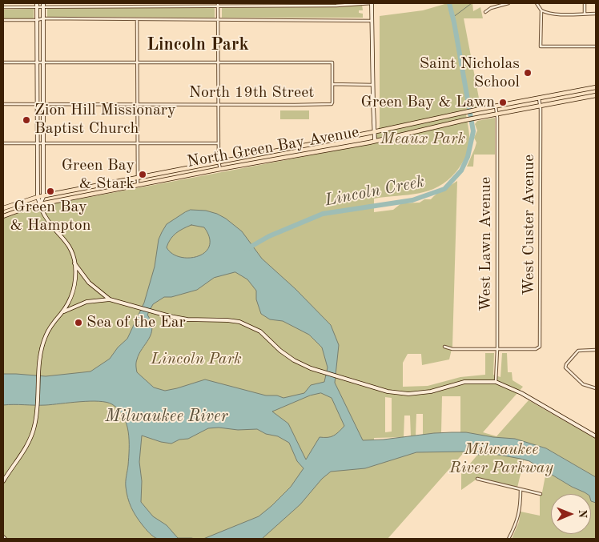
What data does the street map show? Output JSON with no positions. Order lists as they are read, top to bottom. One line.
{"streets":{"main road":["North Green Bay Avenue"],"street":["North 19th Street","West Custer Avenue","West Lawn Avenue"]},"crossings":[["North Green Bay Avenue","West Custer Avenue"],["North Green Bay Avenue","West Lawn Avenue"],["West Custer Avenue","West Lawn Avenue"]],"districts":["Lincoln Park"],"water":["Lincoln Creek","Milwaukee River"],"parks":["Meaux Park","Lincoln Park","Milwaukee River Parkway"],"places":["Saint Nicholas School","Green Bay & Lawn","Zion Hill Missionary Baptist Church","Green Bay & Stark","Green Bay & Hampton","Sea of the Ear"],"north":"right"}
